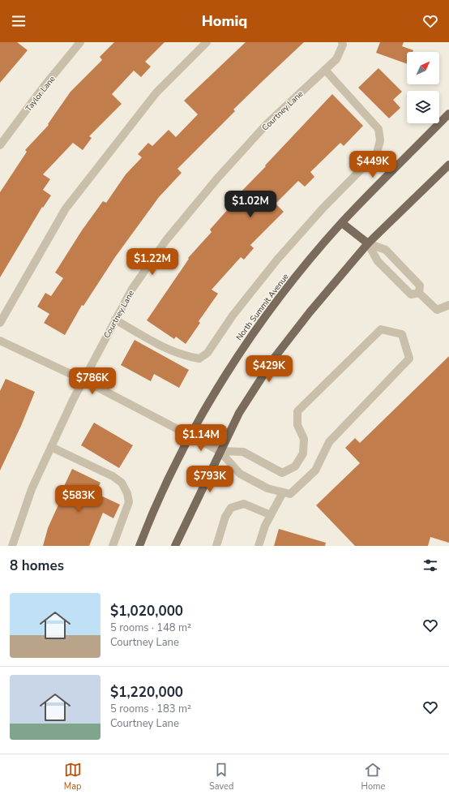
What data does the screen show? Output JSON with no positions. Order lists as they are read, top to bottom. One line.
{"streets":{"main road":["North Summit Avenue"],"street":["Taylor Lane","Courtney Lane"]},"north":"top right","page":{"header":"Homiq","price":["$449K","$1.02M","$1.22M","$429K","$786K","$1.14M","$793K","$583K"],"heading":"8 homes","list":[{"name":"$1,020,000","note":"5 rooms · 148 m² · Courtney Lane"},{"name":"$1,220,000","note":"5 rooms · 183 m² · Courtney Lane"}],"tabs":["Map","Saved","Home"]}}
